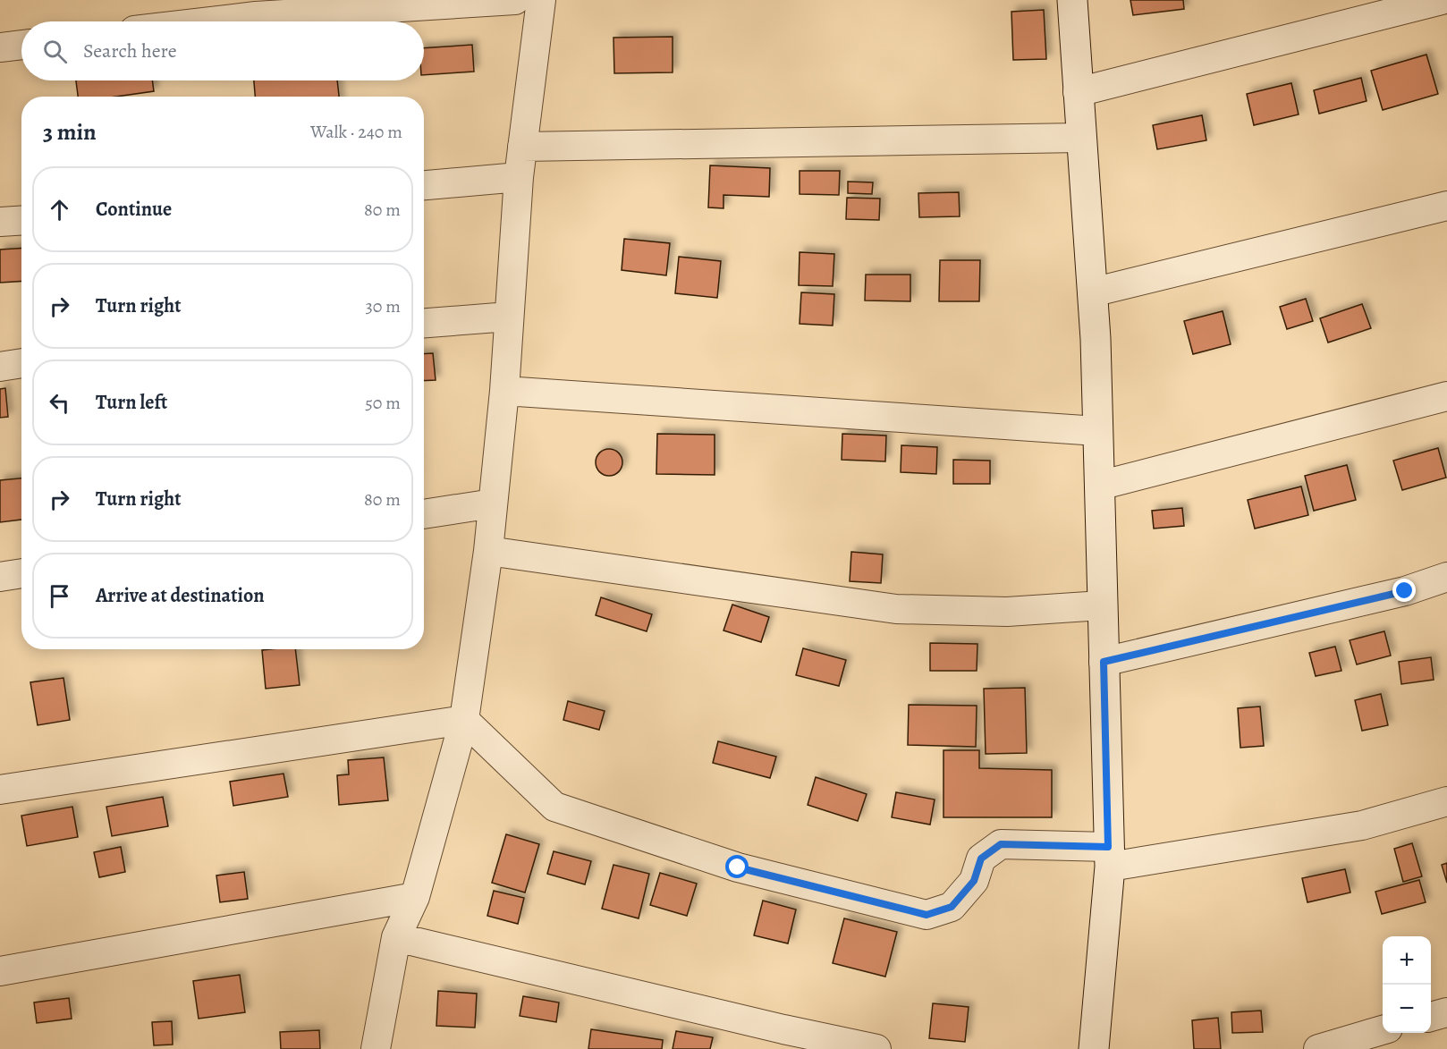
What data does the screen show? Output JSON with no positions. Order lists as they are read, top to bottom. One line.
{"page":{"search":"Search here","heading":["3 min","Walk · 240 m"],"list":[["Continue","80 m"],["Turn right","30 m"],["Turn left","50 m"],["Turn right","80 m"],"Arrive at destination"],"map_buttons":["+","−"]}}
